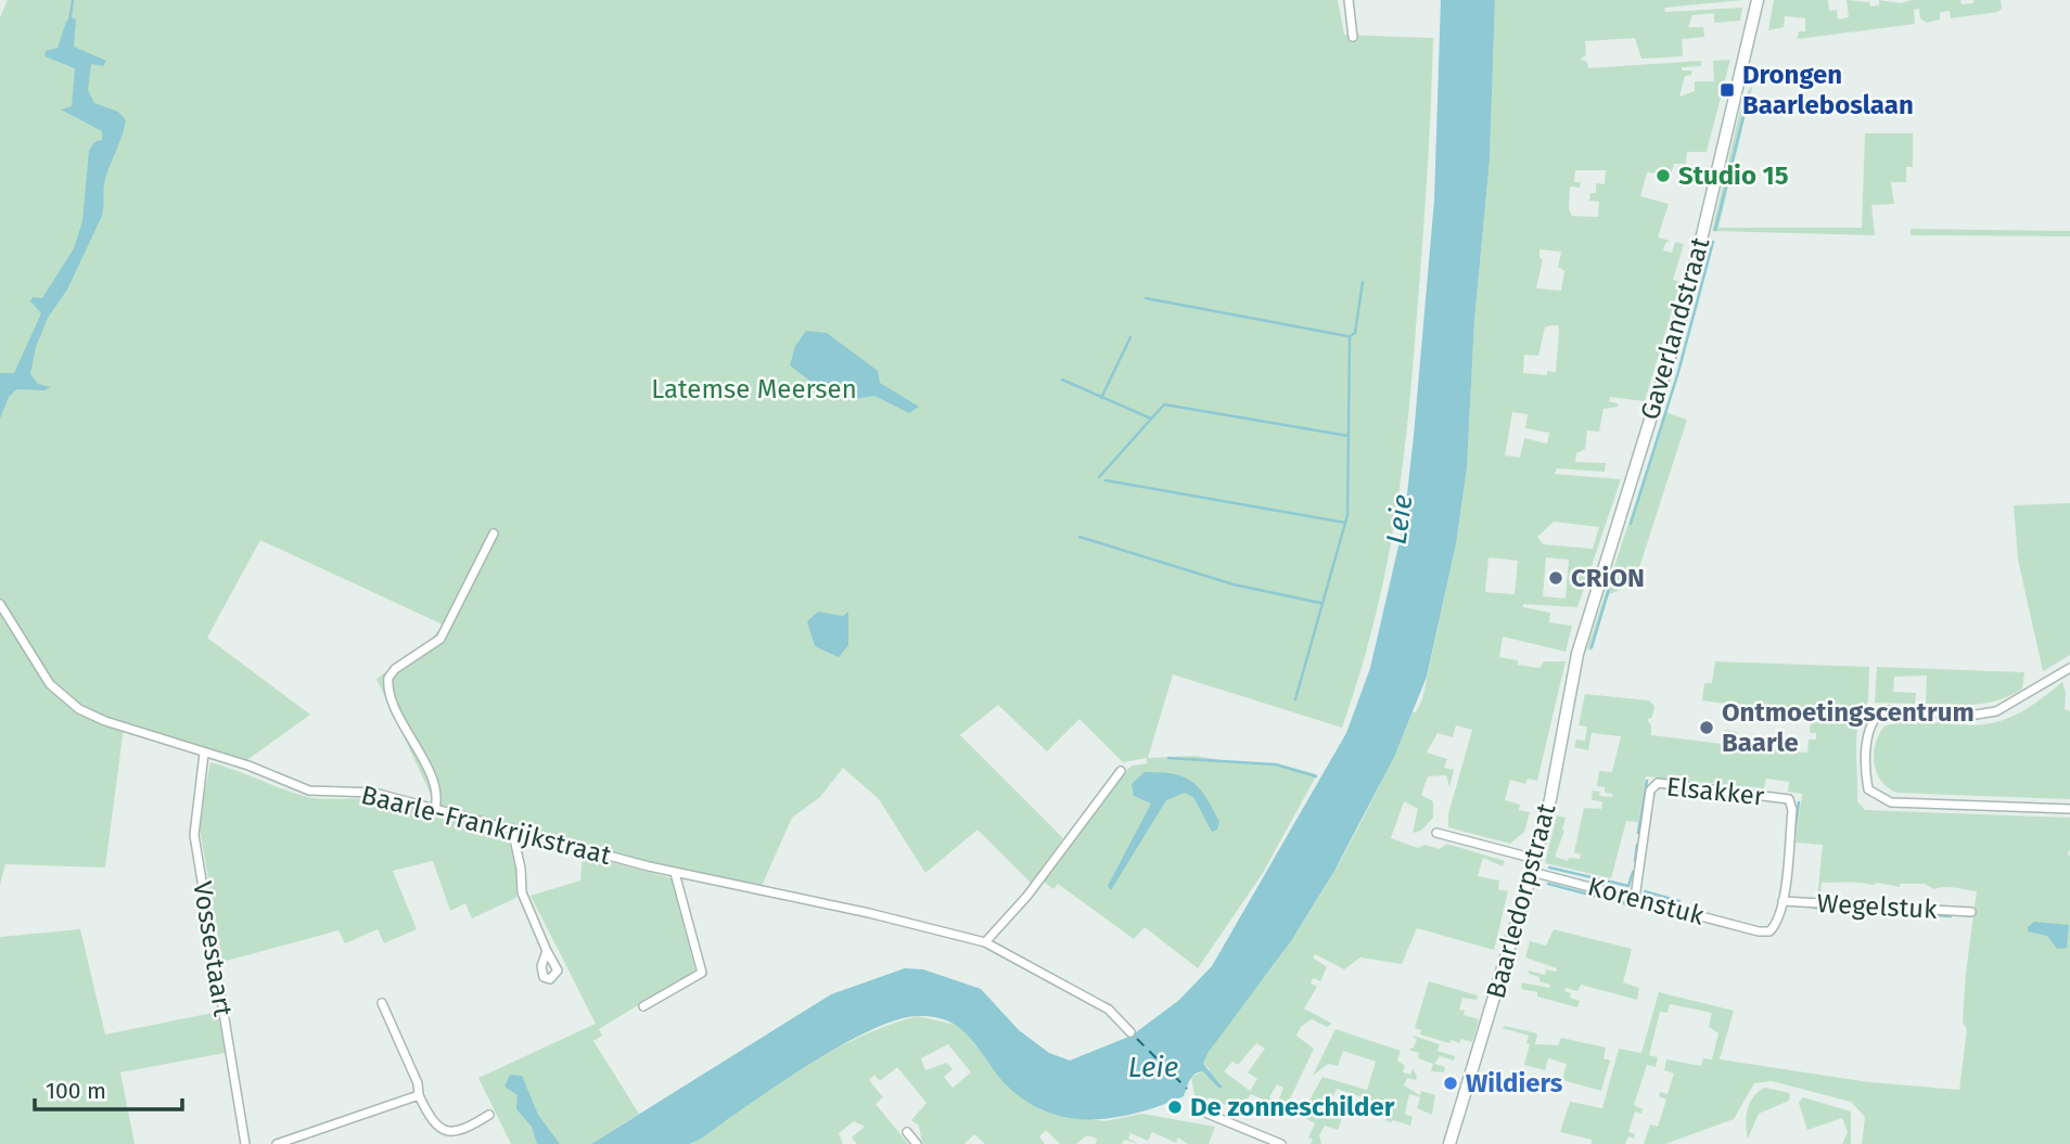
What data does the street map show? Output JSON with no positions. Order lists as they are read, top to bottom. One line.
{"streets":{"main road":["Gaverlandstraat","Baarledorpstraat"],"street":["Elsakker","Baarle-Frankrijkstraat","Korenstuk","Wegelstuk","Vossestaart"]},"crossings":[["Gaverlandstraat","Baarledorpstraat"],["Elsakker","Korenstuk"],["Elsakker","Wegelstuk"],["Baarle-Frankrijkstraat","Vossestaart"],["Baarledorpstraat","Korenstuk"]],"water":["Leie"],"parks":["Latemse Meersen"],"places":{"transit":["Drongen Baarleboslaan"],"other":["Studio 15","CRiON","Ontmoetingscentrum Baarle","Wildiers","De zonneschilder"]},"scale_bar":"100 m"}
